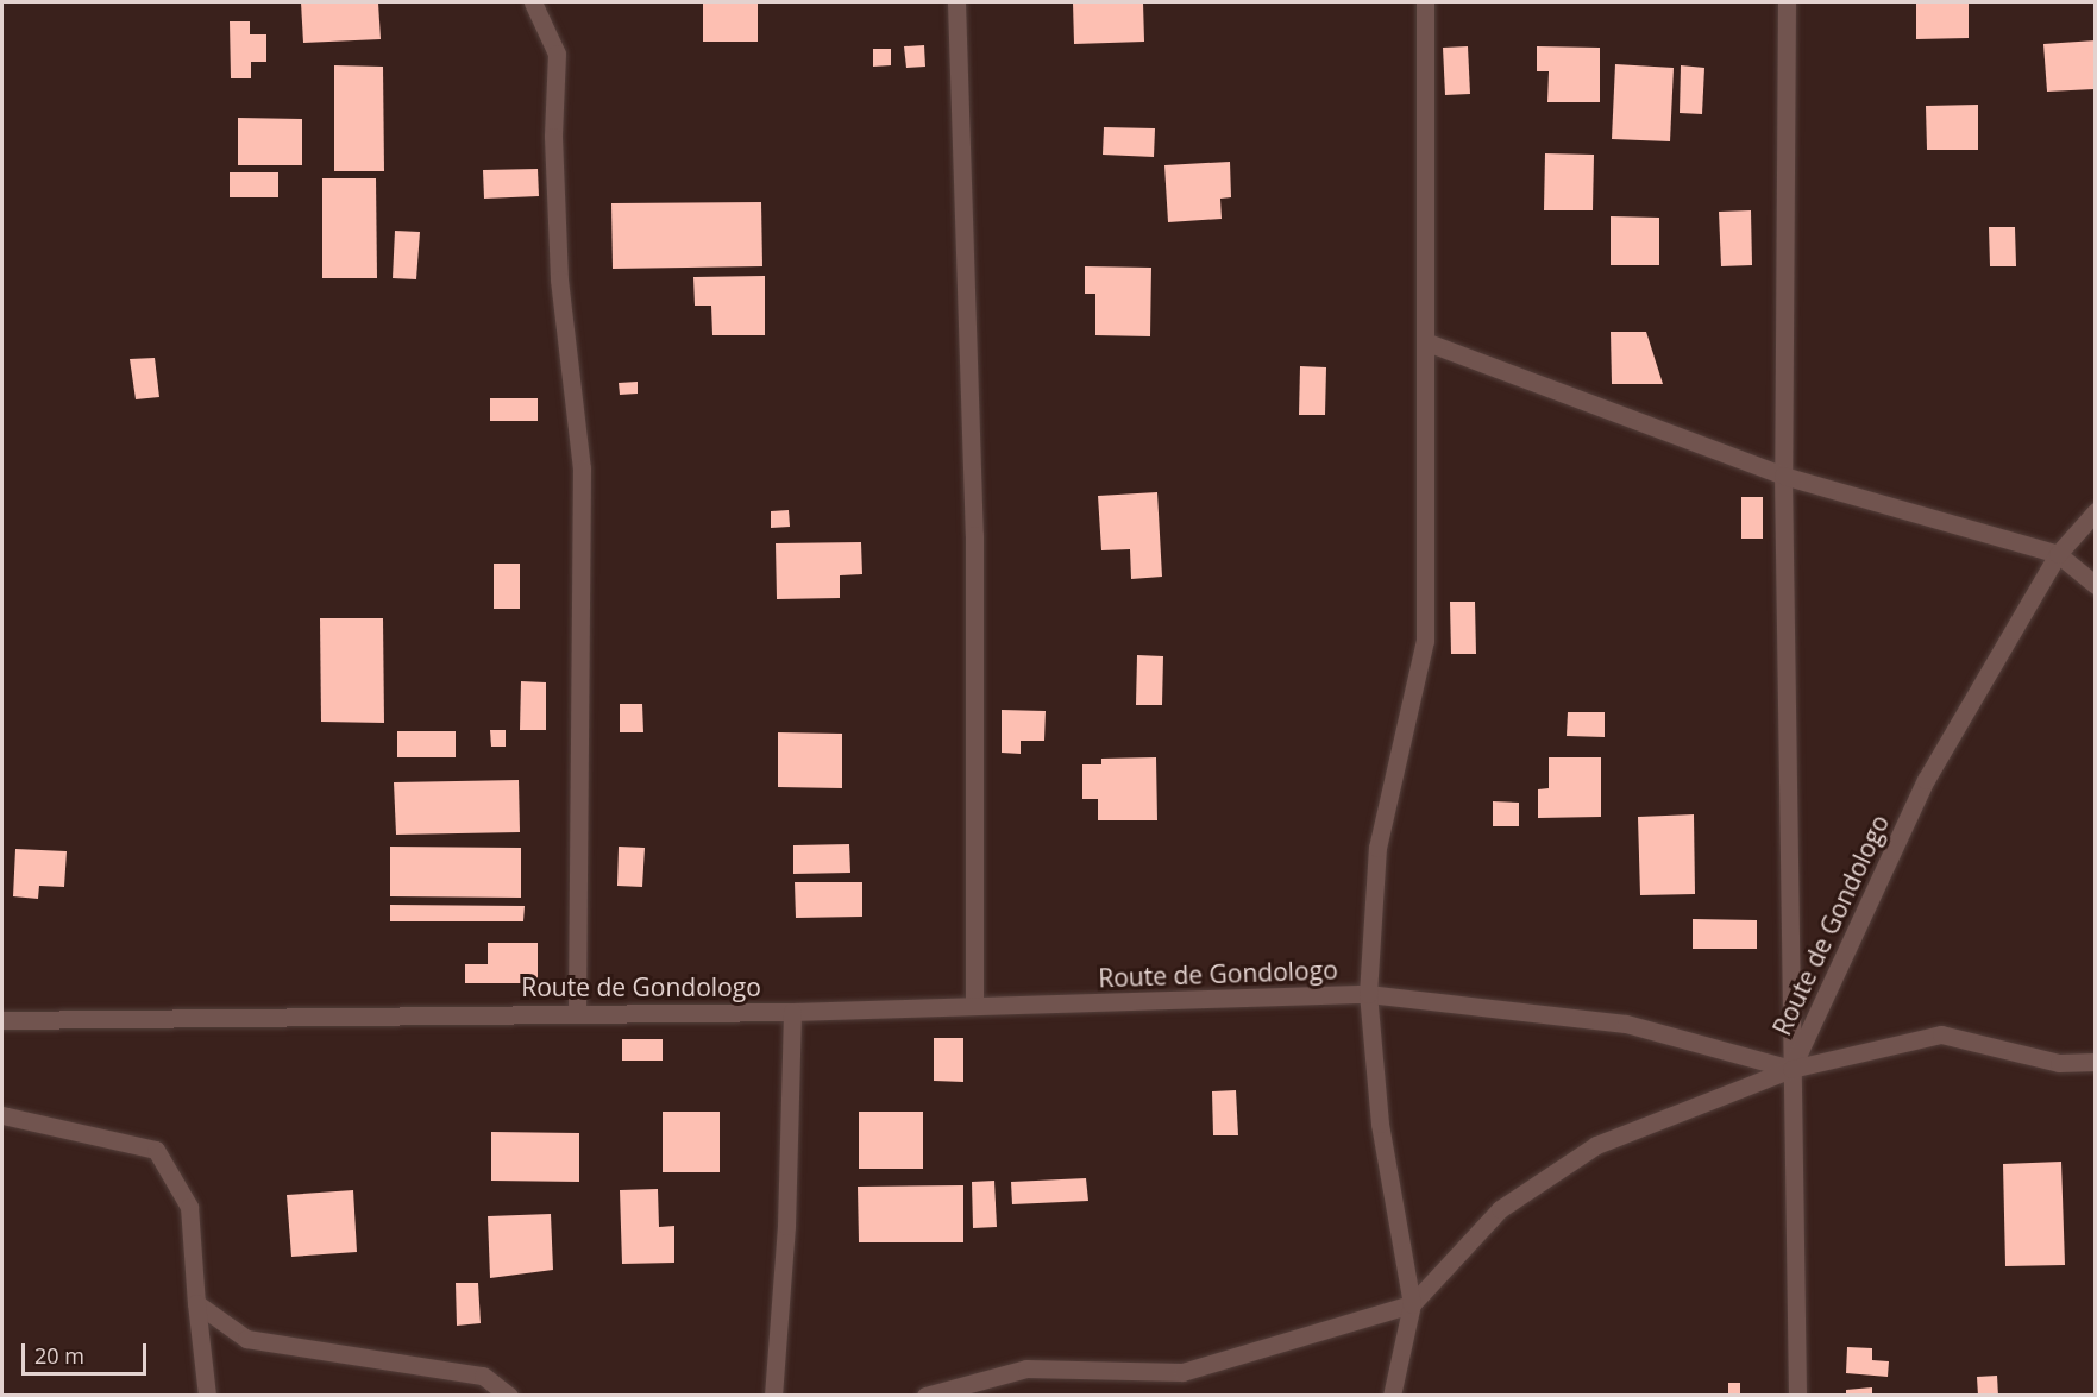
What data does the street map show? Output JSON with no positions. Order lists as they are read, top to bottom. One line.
{"streets":{"street":["Route de Gondologo"]},"scale_bar":"20 m"}
